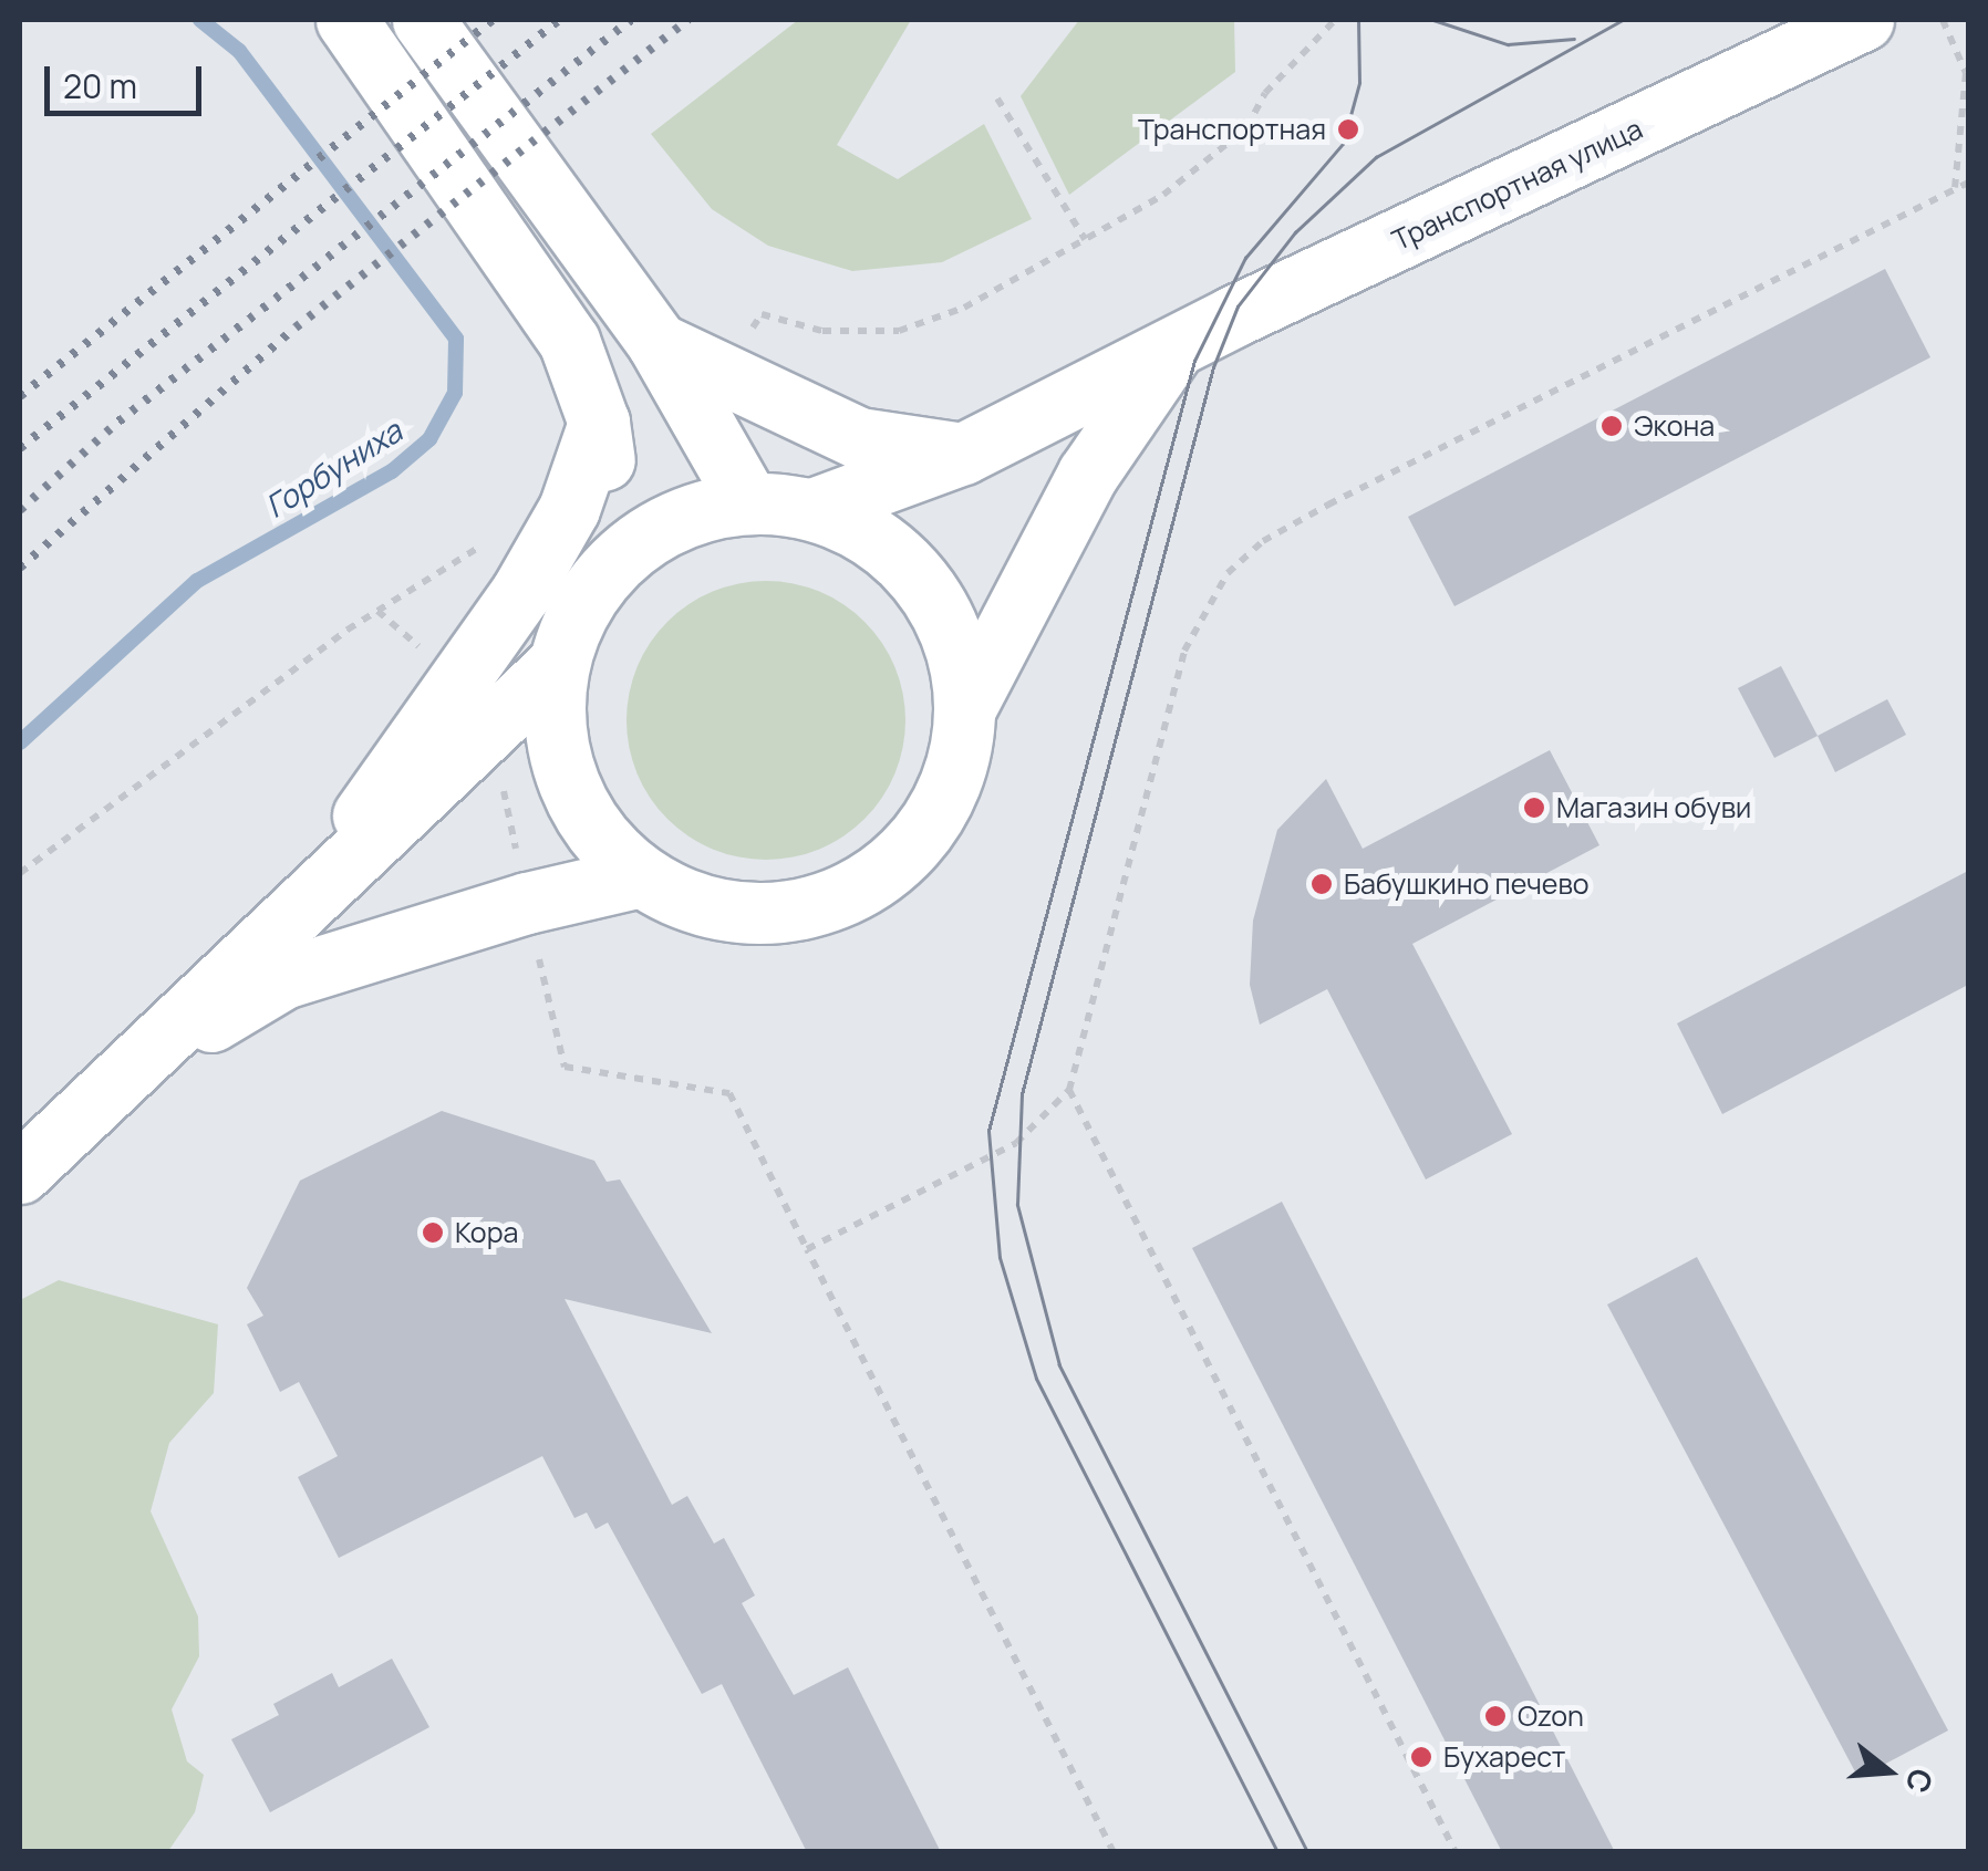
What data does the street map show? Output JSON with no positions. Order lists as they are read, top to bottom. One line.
{"streets":{"main road":["Транспортная улица"]},"water":["Горбуниха"],"places":["Транспортная","Экона","Магазин обуви","Бабушкино печево","Кора","Ozon","Бухарест"],"scale_bar":"20 m","north":"right"}
